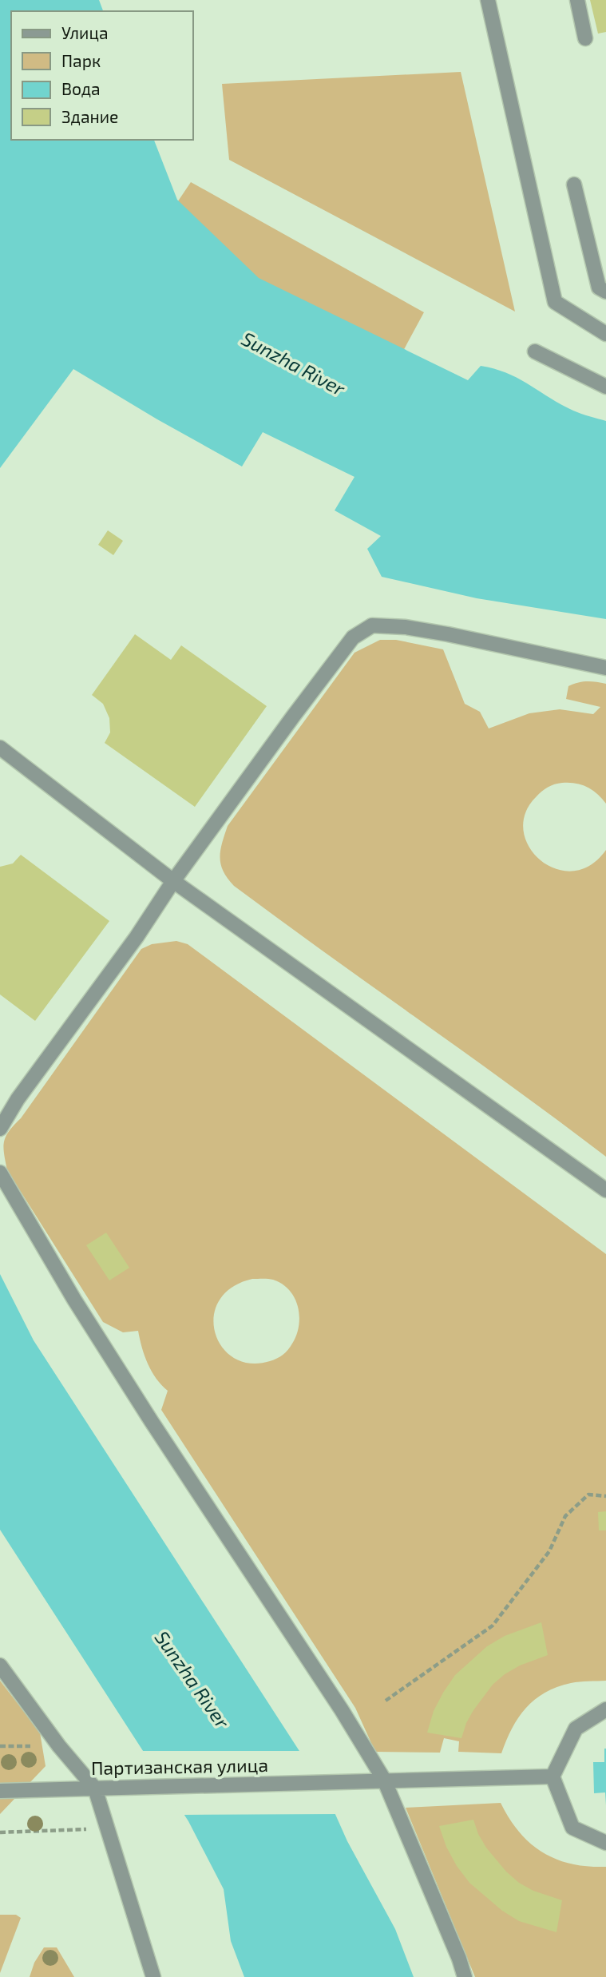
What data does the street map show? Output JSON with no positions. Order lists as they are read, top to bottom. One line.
{"streets":{"street":["Партизанская улица"]},"water":["Sunzha River"],"legend":["Улица","Парк","Вода","Здание"]}
